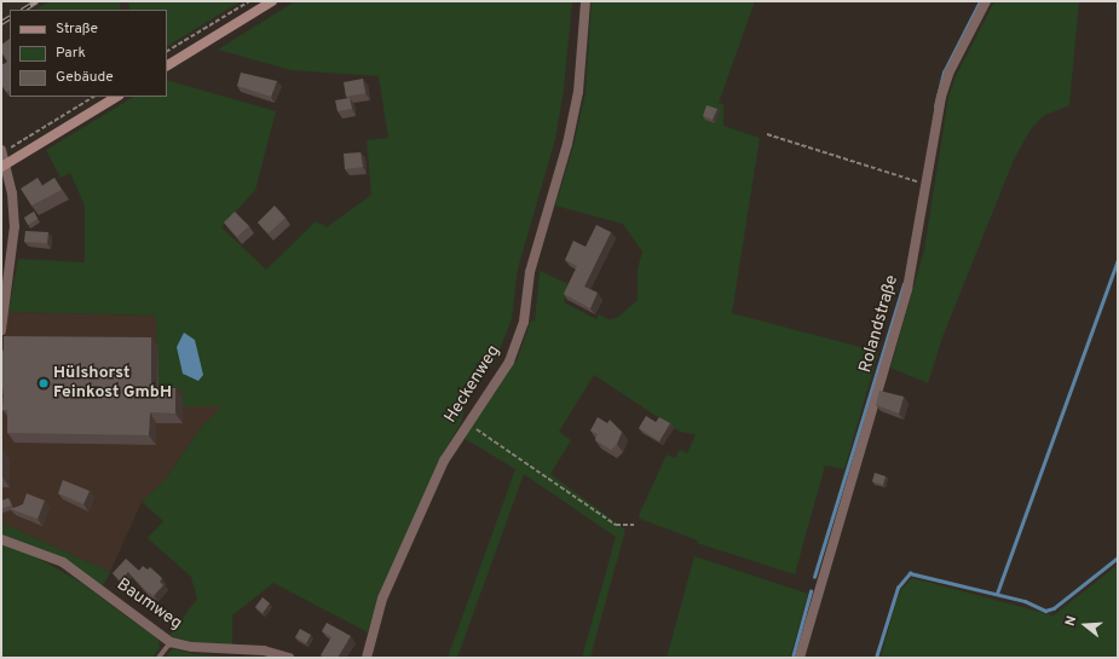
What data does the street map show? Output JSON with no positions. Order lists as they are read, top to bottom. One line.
{"streets":{"street":["Rolandstraße","Heckenweg","Baumweg"]},"places":["Hülshorst Feinkost GmbH"],"legend":["Straße","Park","Gebäude"],"north":"left"}
